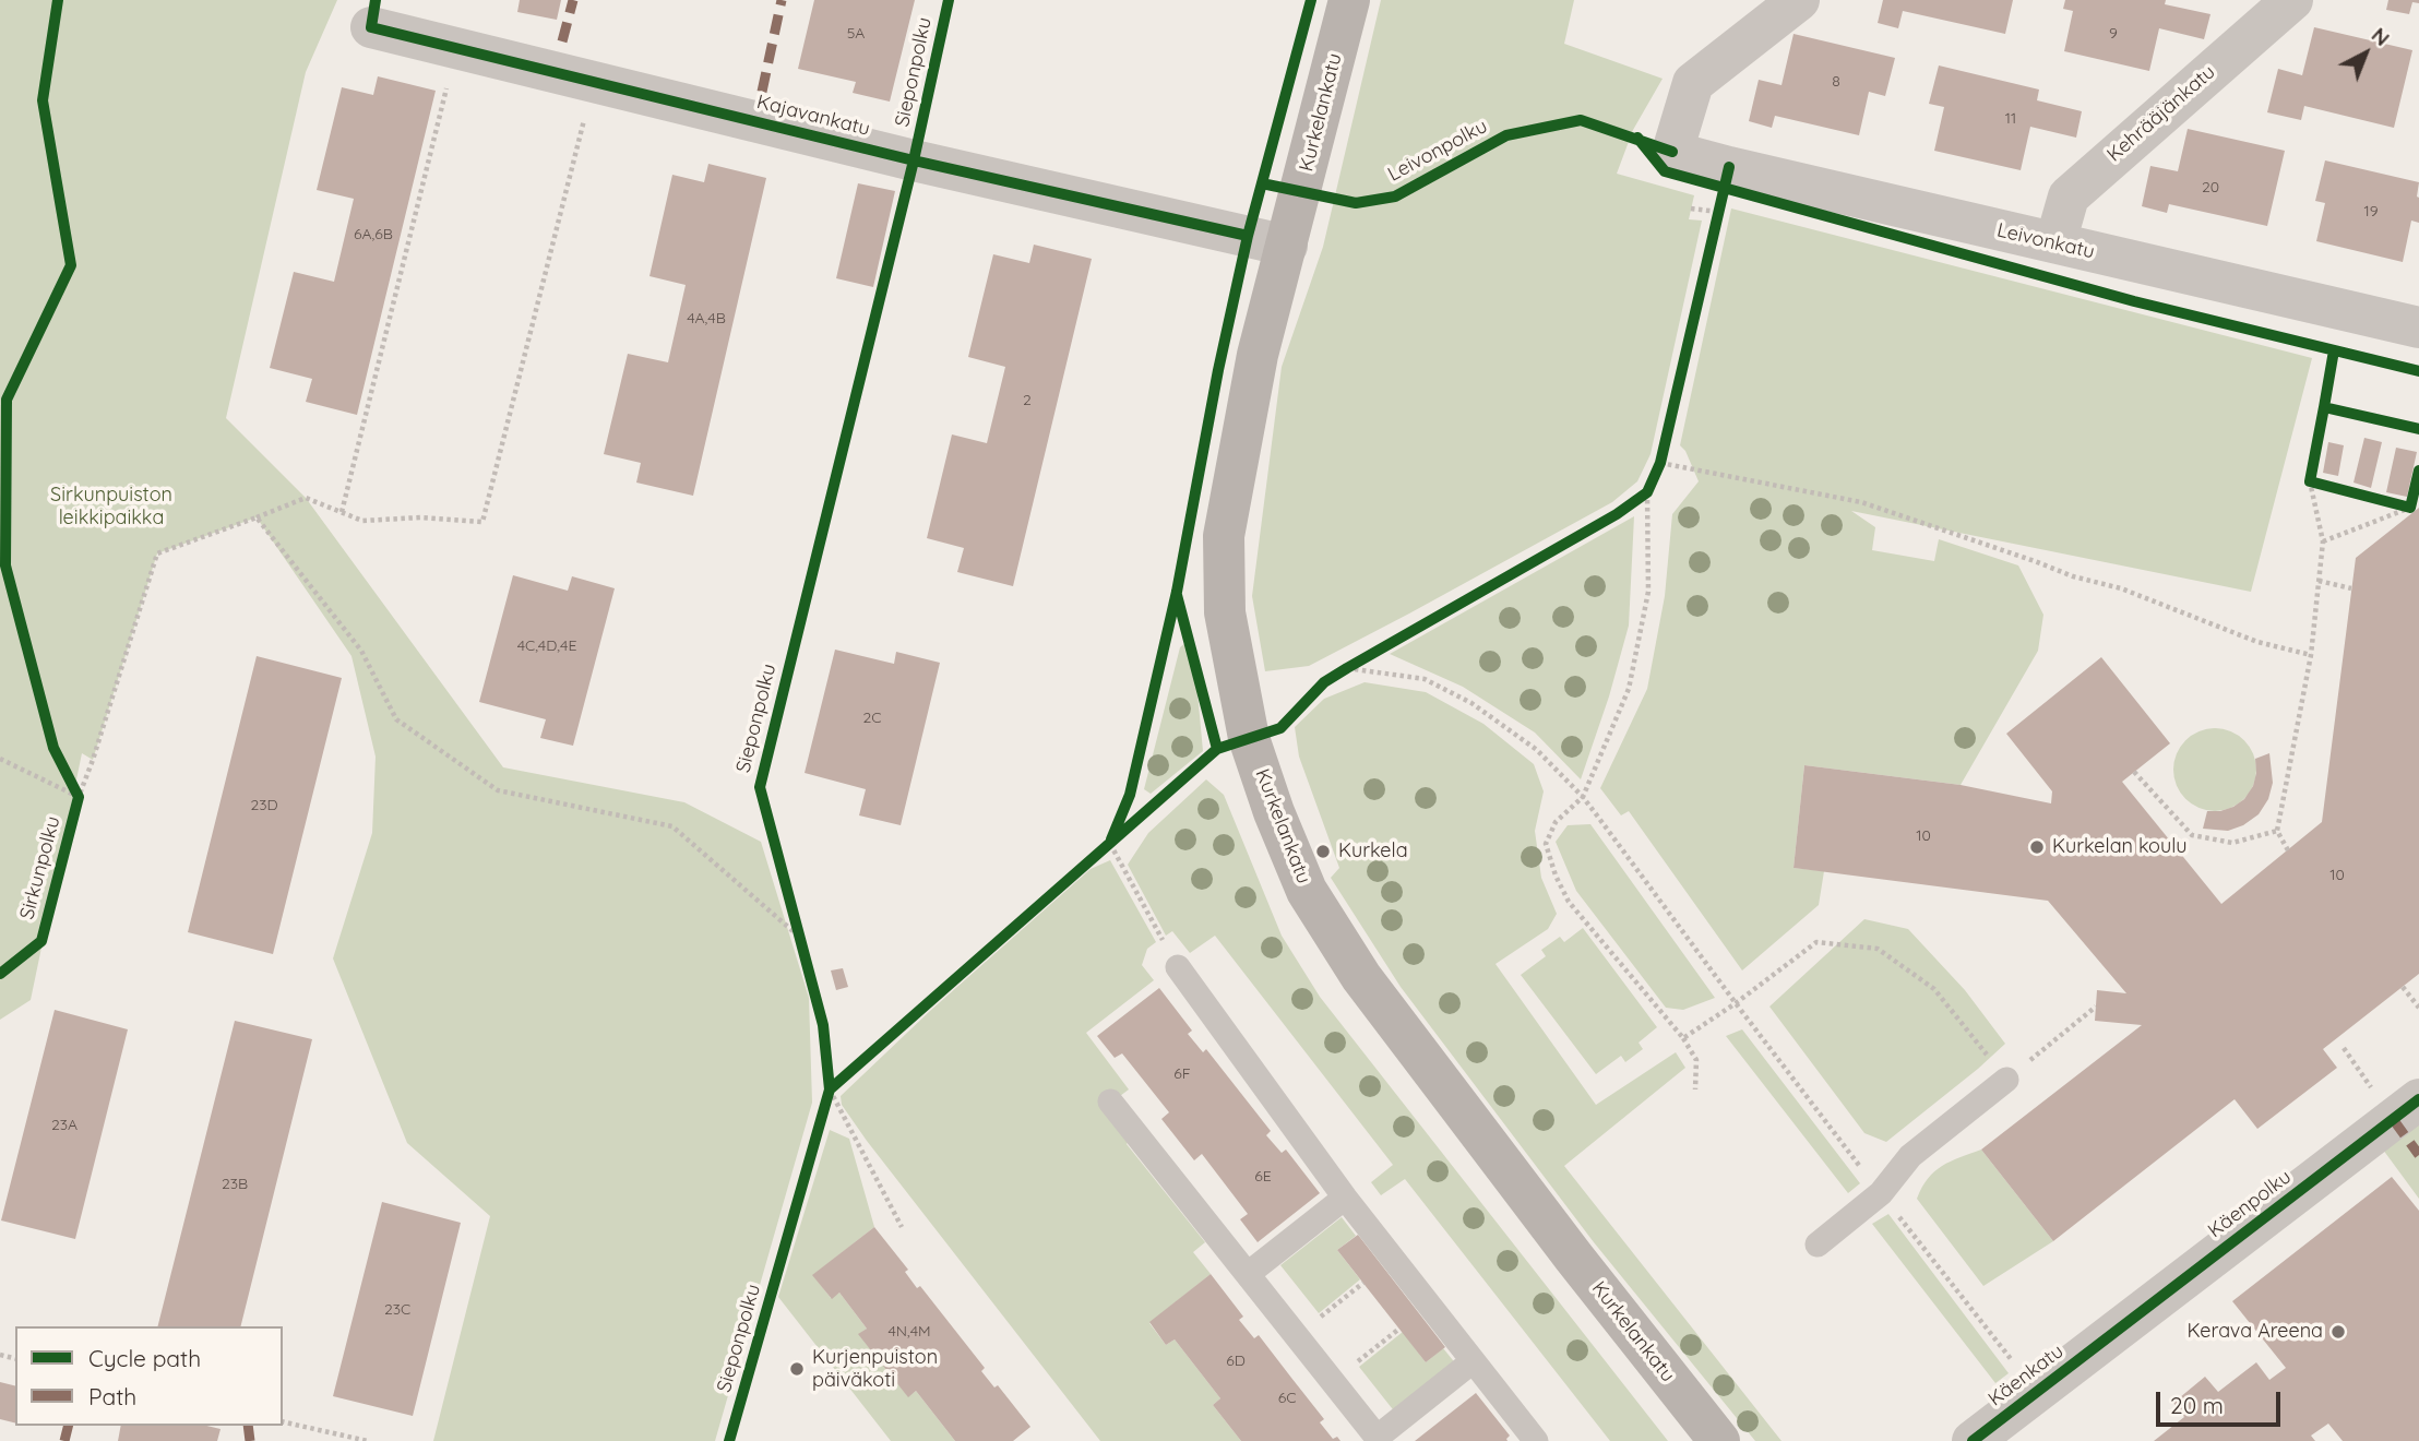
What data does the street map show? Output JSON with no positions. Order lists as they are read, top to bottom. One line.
{"streets":{"street":["Kurkelankatu","Kehrääjänkatu","Kajavankatu","Leivonkatu","Käenpolku","Käenkatu"],"cycle path":["Sieponpolku","Leivonpolku","Sirkunpolku"]},"crossings":[["Kurkelankatu","Kajavankatu"],["Kehrääjänkatu","Leivonkatu"],["Käenpolku","Käenkatu"]],"parks":["Sirkunpuiston leikkipaikka"],"places":["Kurkelan koulu","Kurkela","Kerava Areena","Kurjenpuiston päiväkoti"],"house_numbers":["5A","9","8","11","20","19","6A,6B","4A,4B","2","4C,4D,4E","2C","23D","10","10","6F","23A","6E","23B","23C","4N,4M","6D","6C"],"legend":["Cycle path","Path"],"scale_bar":"20 m","north":"top right"}
